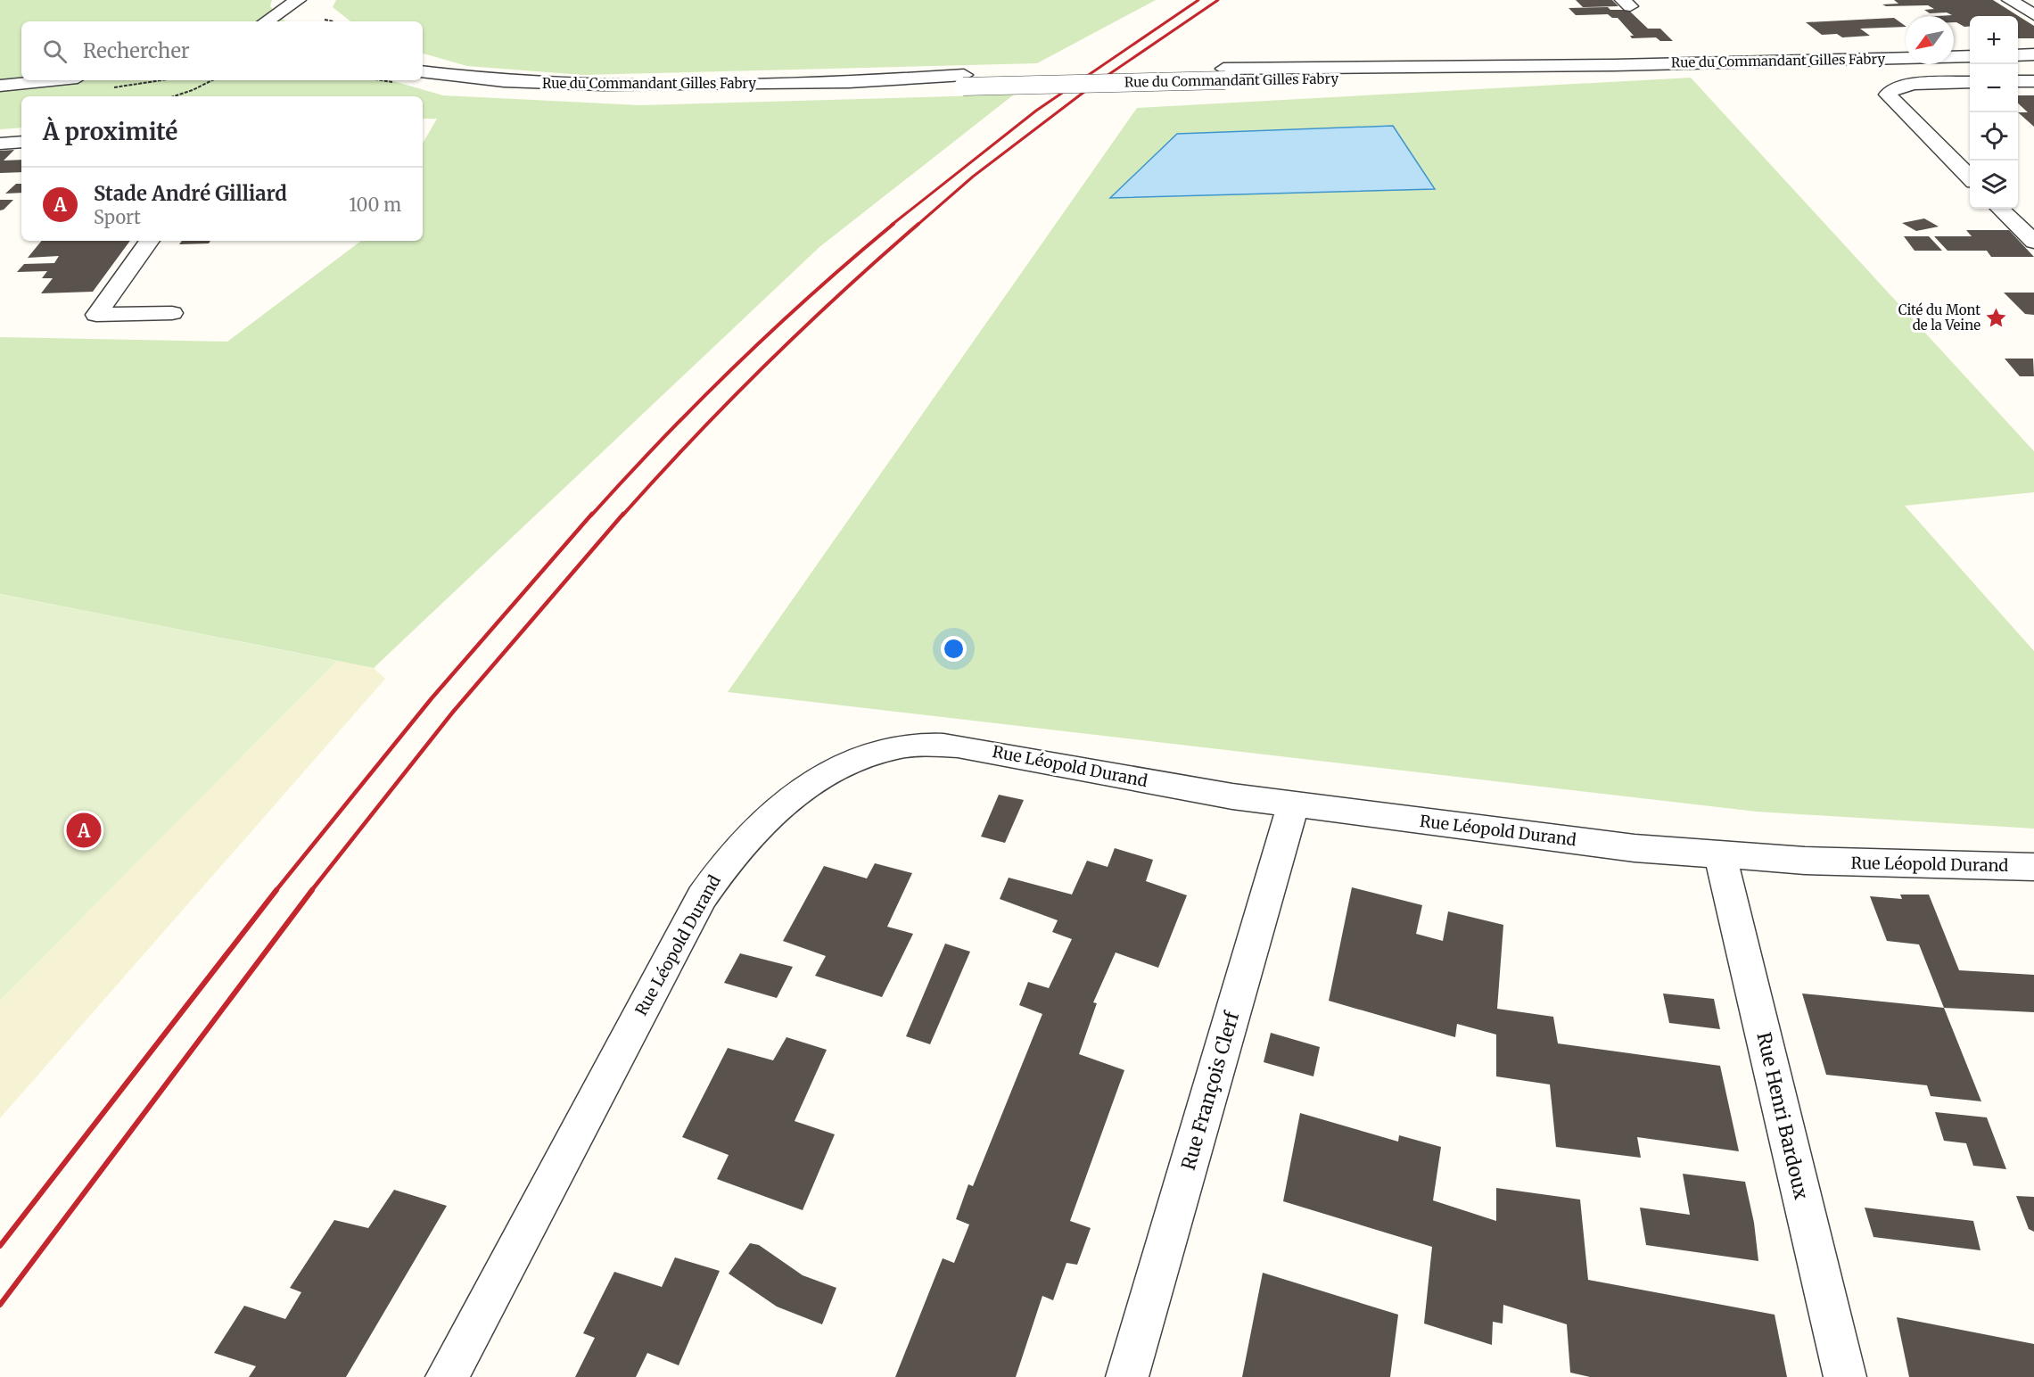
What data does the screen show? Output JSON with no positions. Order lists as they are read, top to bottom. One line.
{"streets":{"street":["Rue du Commandant Gilles Fabry","Rue Léopold Durand","Rue François Clerf","Rue Henri Bardoux"]},"crossings":[["Rue Léopold Durand","Rue François Clerf"],["Rue Léopold Durand","Rue Henri Bardoux"]],"places":{"place":["Cité du Mont de la Veine"]},"north":"bottom left","page":{"map_buttons":["+","−"],"search":"Rechercher","heading":"À proximité","list":[{"mark":"A","name":"Stade André Gilliard","note":"Sport","value":"100 m"}],"pins":"A"}}
